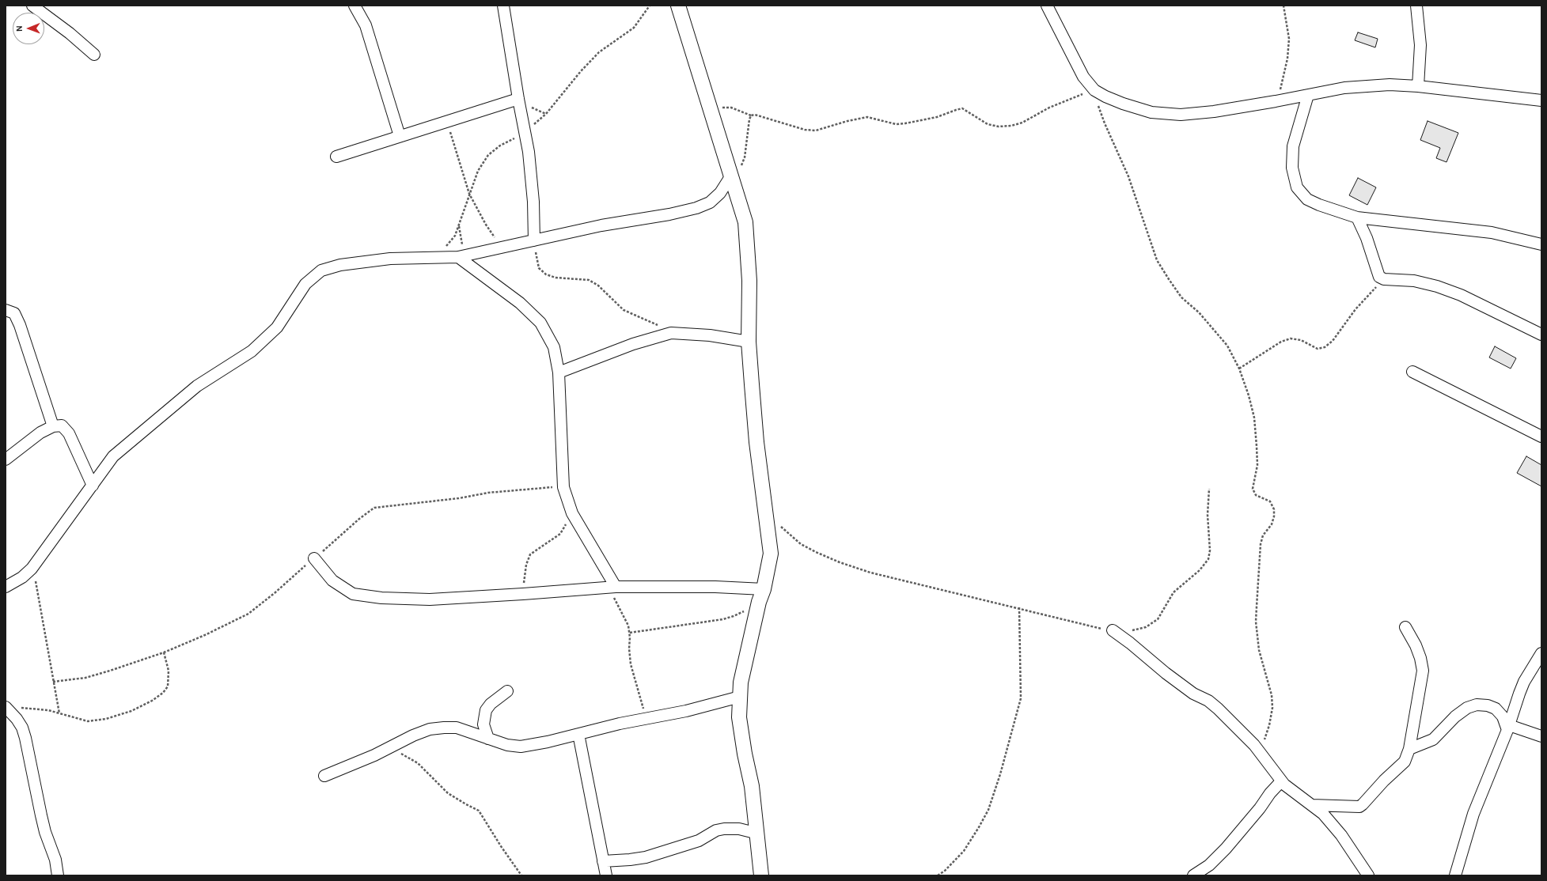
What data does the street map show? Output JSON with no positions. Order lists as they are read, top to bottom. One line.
{"north":"left"}
